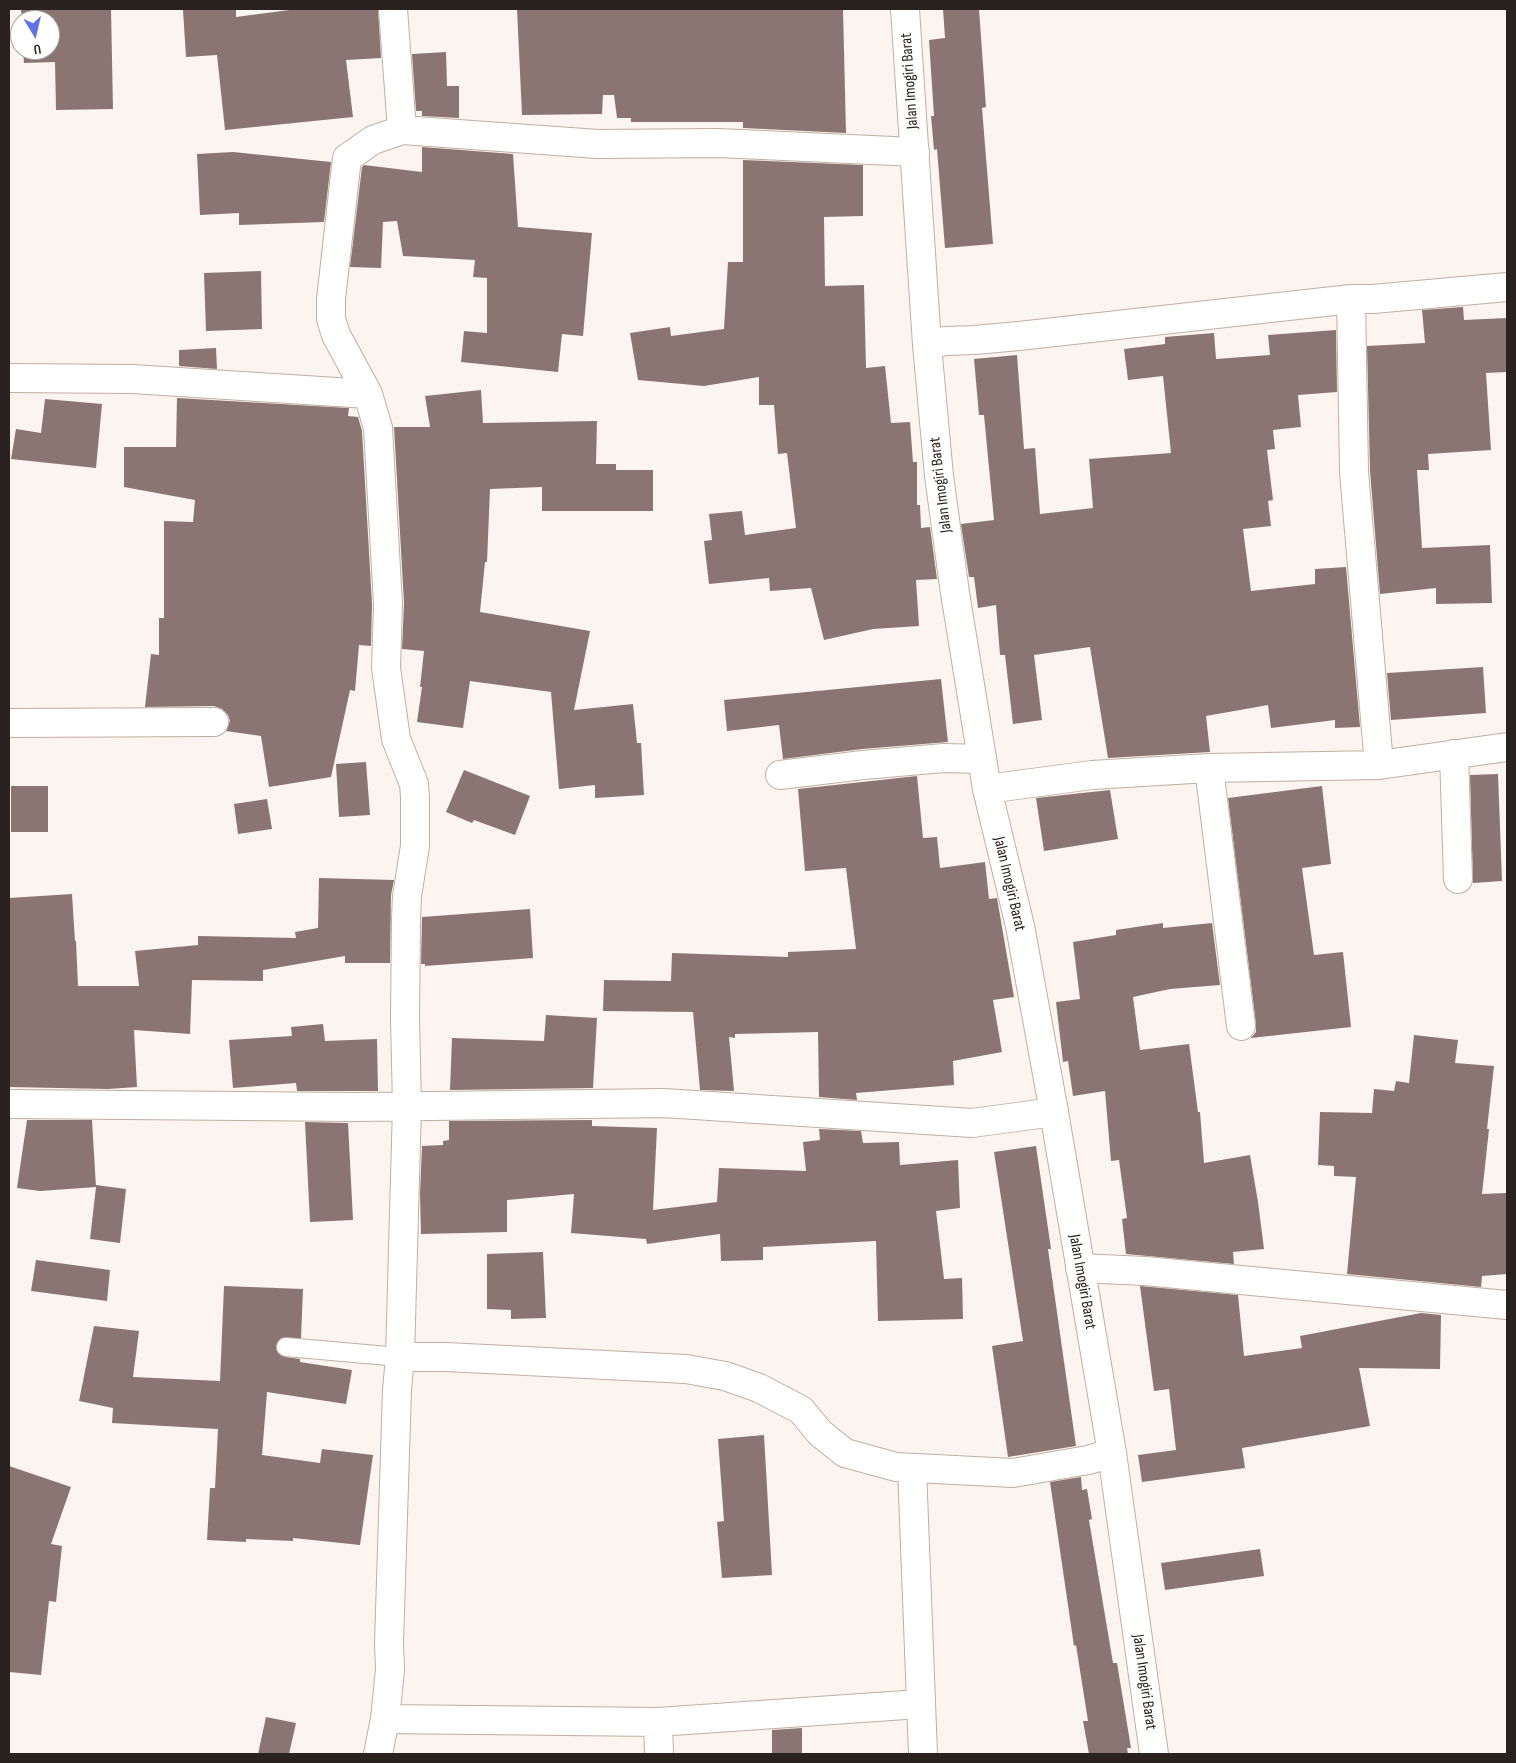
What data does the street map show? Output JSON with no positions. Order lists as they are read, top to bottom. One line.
{"streets":{"street":["Jalan Imogiri Barat"]},"north":"bottom"}
